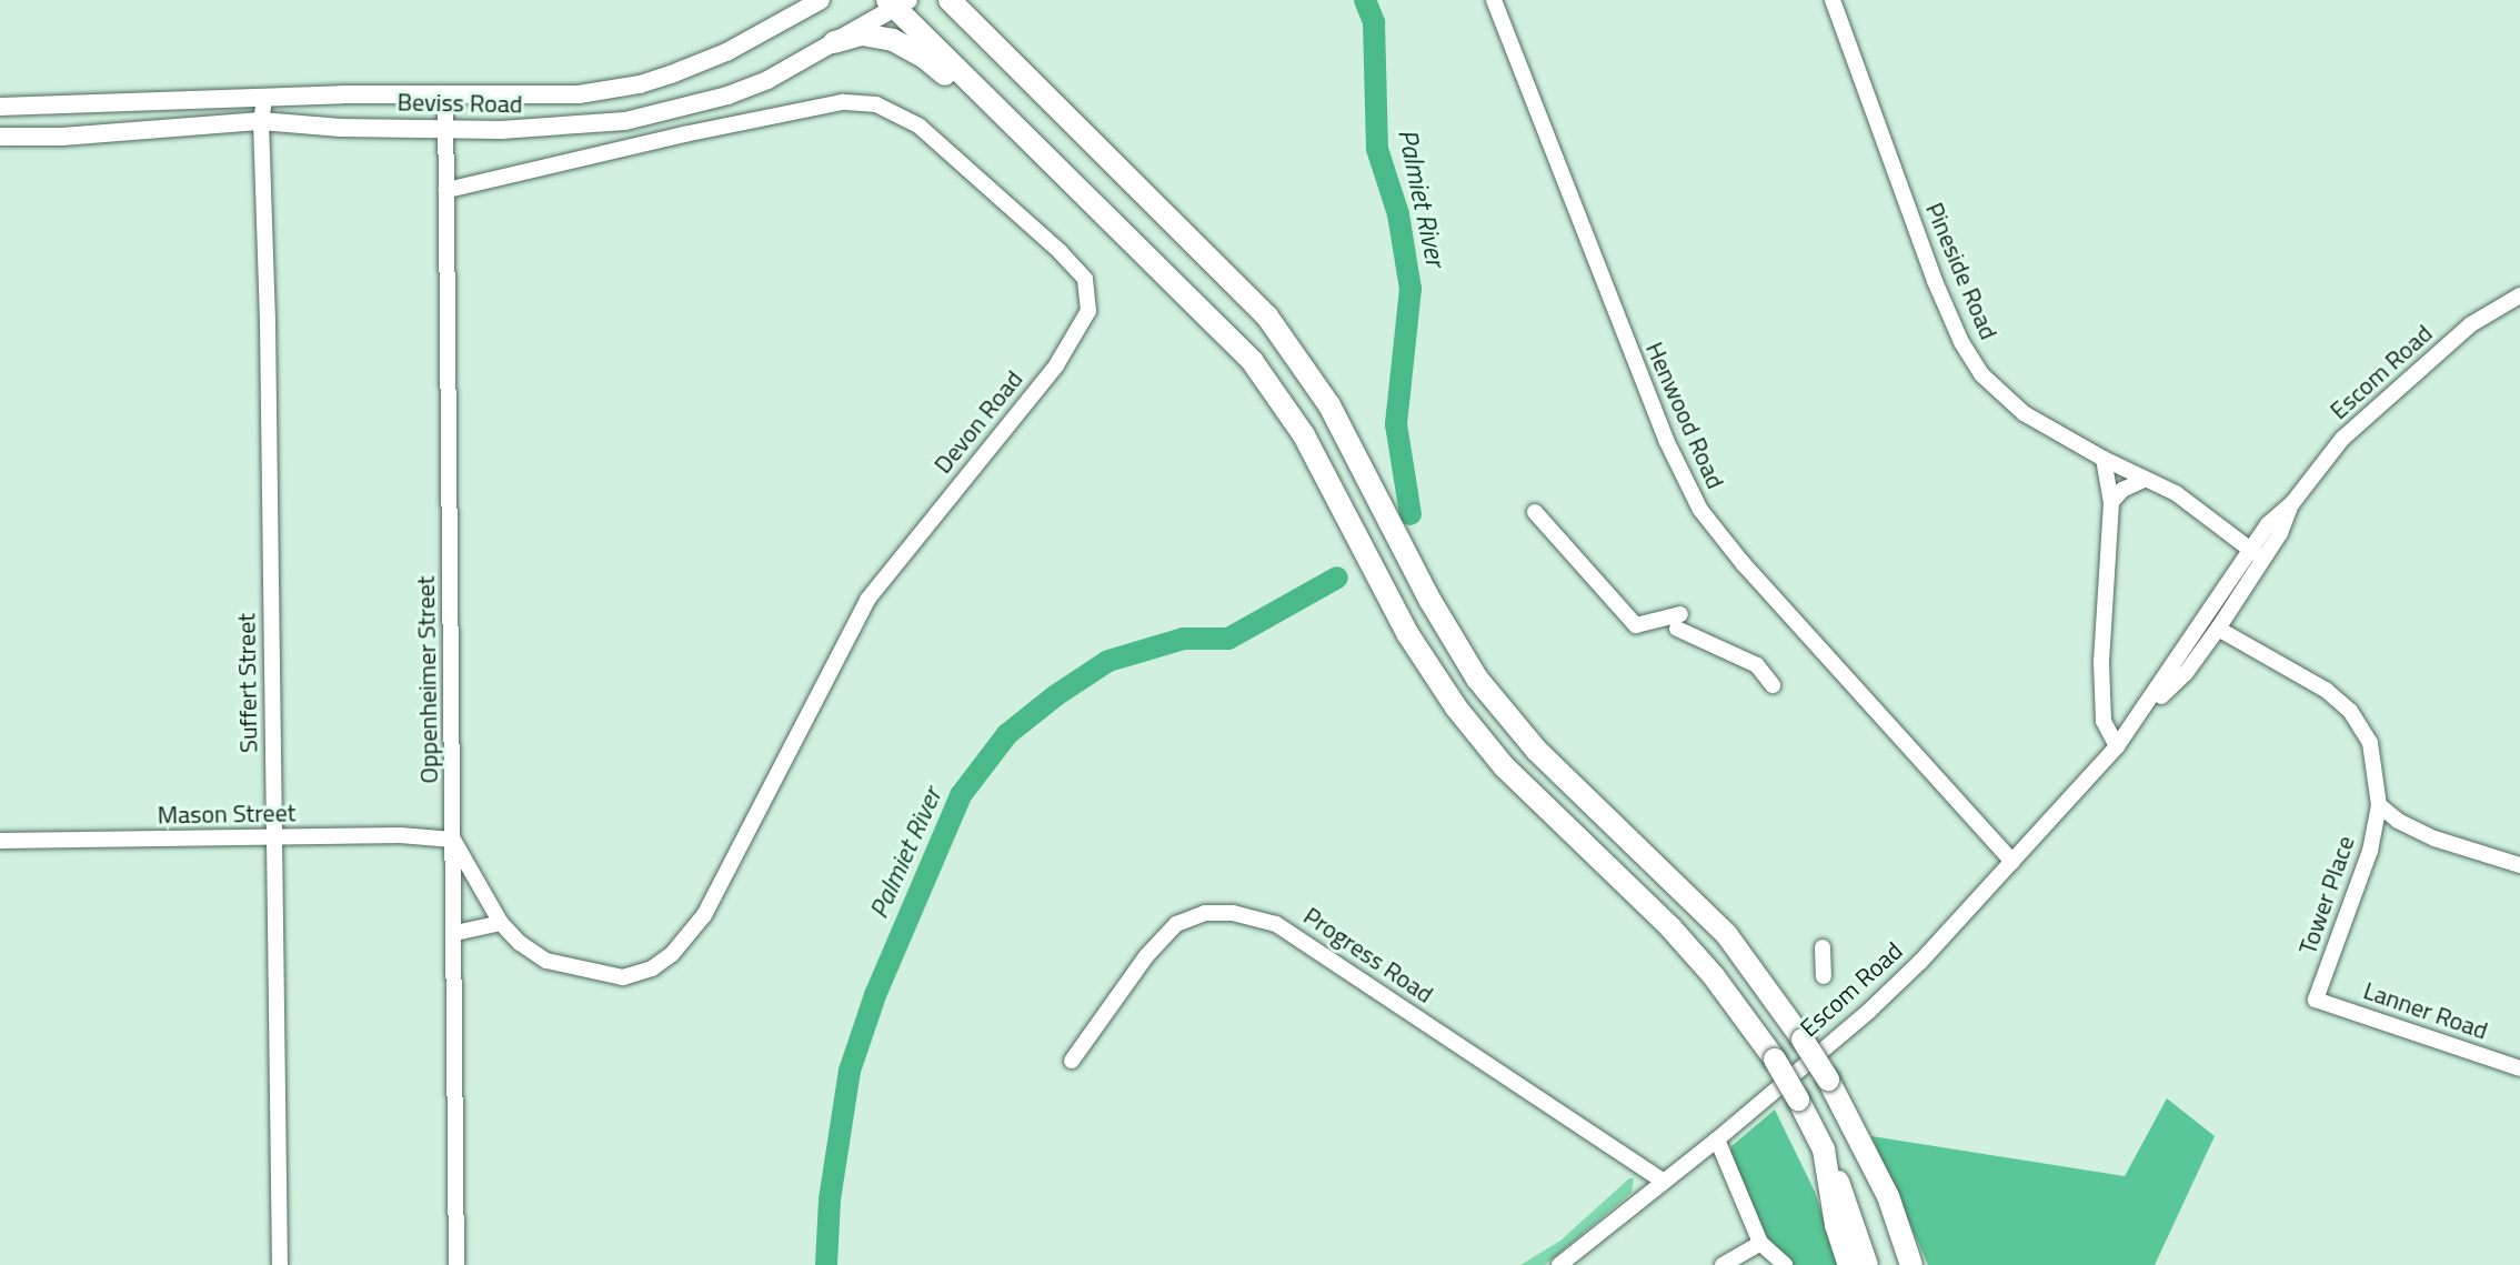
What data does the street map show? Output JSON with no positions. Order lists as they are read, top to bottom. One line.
{"streets":{"main road":["Beviss Road"],"street":["Pineside Road","Escom Road","Henwood Road","Devon Road","Oppenheimer Street","Suffert Street","Mason Street","Tower Place","Progress Road","Lanner Road"]},"crossings":[["Beviss Road","Oppenheimer Street"],["Beviss Road","Suffert Street"],["Pineside Road","Escom Road"],["Escom Road","Henwood Road"],["Escom Road","Tower Place"],["Escom Road","Progress Road"],["Devon Road","Oppenheimer Street"],["Devon Road","Mason Street"],["Oppenheimer Street","Mason Street"],["Suffert Street","Mason Street"],["Tower Place","Lanner Road"]],"water":["Palmiet River"]}
